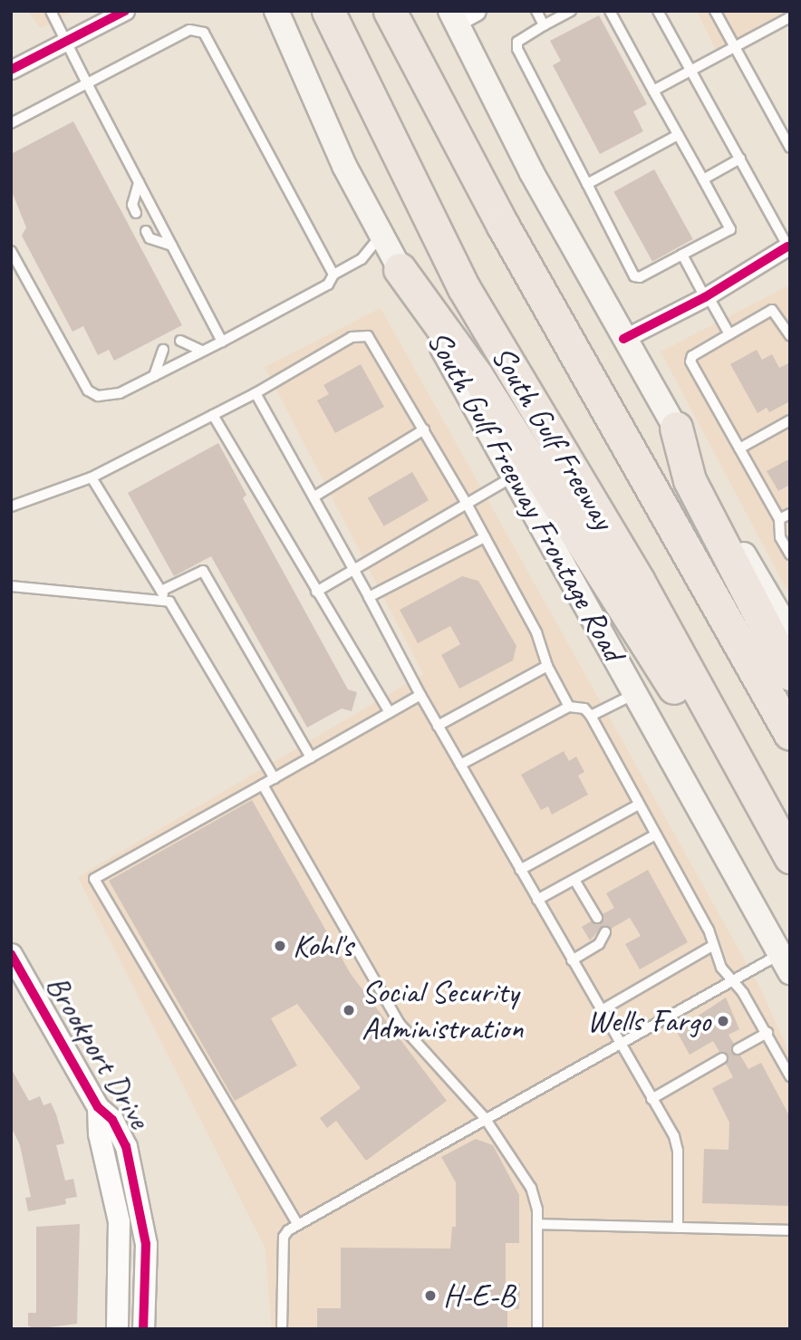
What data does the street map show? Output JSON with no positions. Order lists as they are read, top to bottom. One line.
{"streets":{"highway":["South Gulf Freeway"],"main road":["South Gulf Freeway Frontage Road"],"street":["Brookport Drive"]},"places":["Kohl's","Social Security Administration","Wells Fargo","H-E-B"]}
